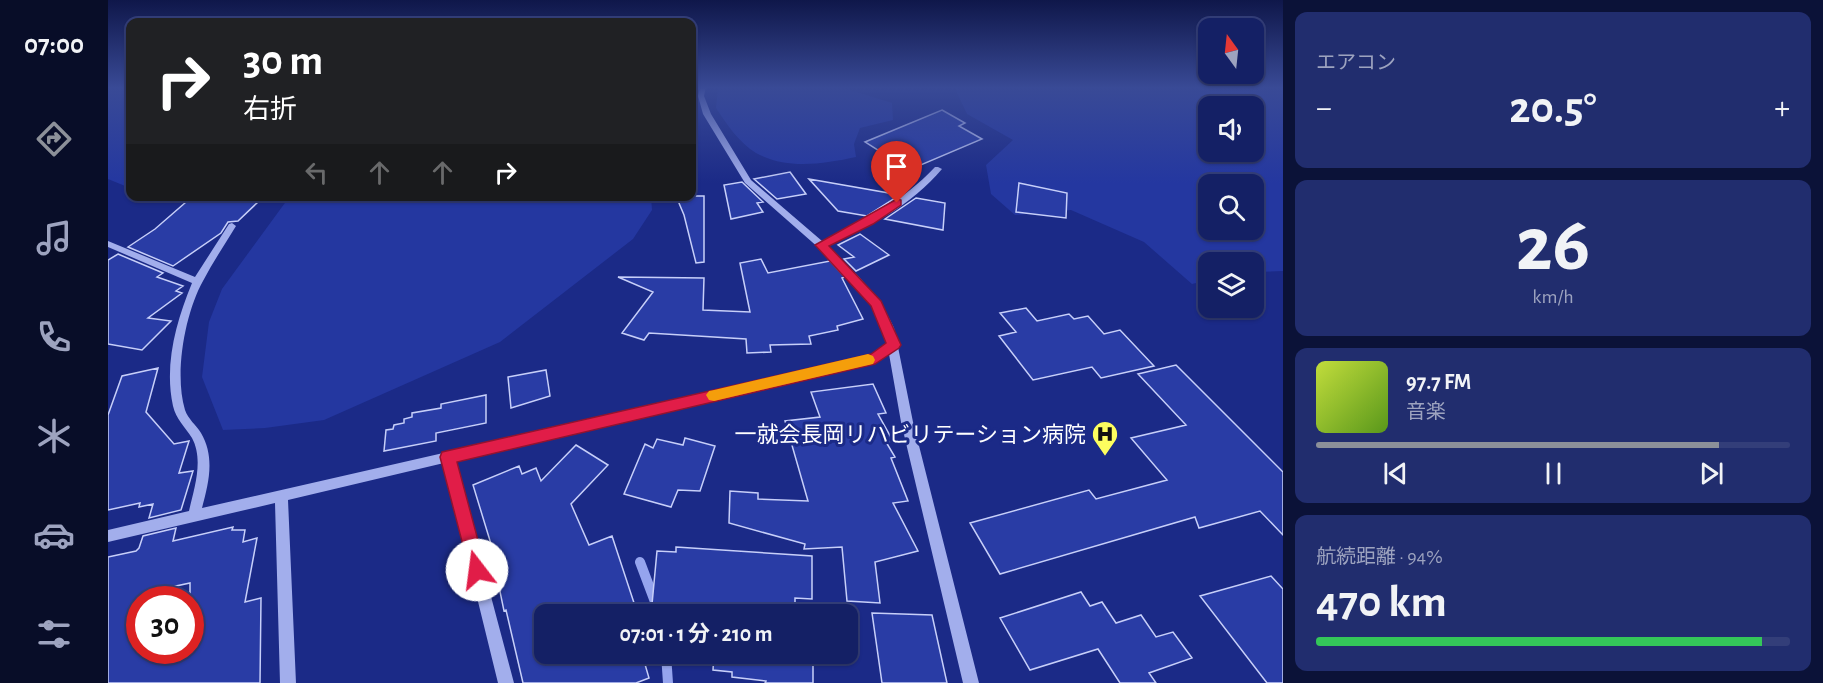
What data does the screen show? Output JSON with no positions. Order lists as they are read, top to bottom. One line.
{"places":{"hospital":["一就会長岡リハビリテーション病院"]},"north":"top","page":{"tabs":"07:00","tile":["エアコン",["26","km/h"],["航続距離 · 94%","470 km"]],"turn":["30 m","右折"],"heat":["−","20.5°","+"],"song":["97.7 FM","音楽"],"limit":"30","trip":"07:01 · 1 分 · 210 m"}}
